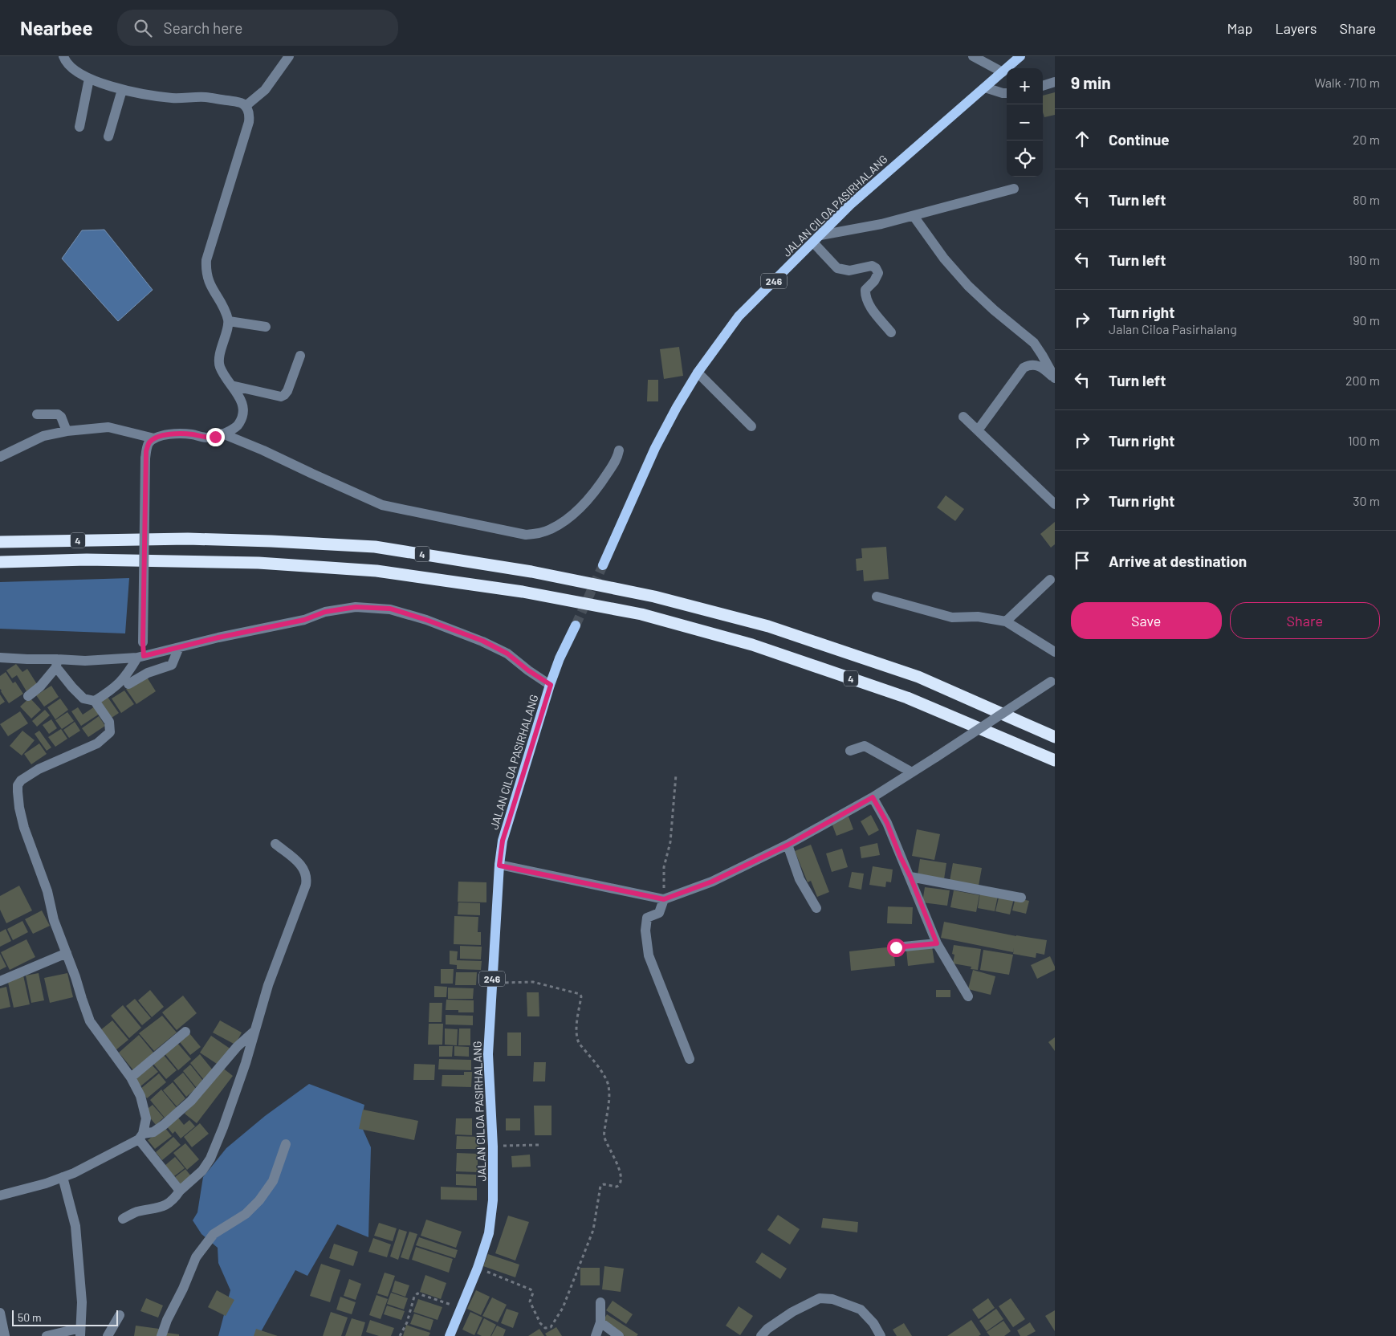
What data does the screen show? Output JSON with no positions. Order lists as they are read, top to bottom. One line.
{"streets":{"highway":["4"],"main road":["JALAN CILOA PASIRHALANG","246"]},"scale_bar":"50 m","page":{"header":"Nearbee","search":"Search here","nav":["Map","Layers","Share"],"heading":["9 min","Walk · 710 m"],"map_buttons":["+","−"],"list":[["Continue","20 m"],["Turn left","80 m"],["Turn left","190 m"],["Turn right","Jalan Ciloa Pasirhalang","90 m"],["Turn left","200 m"],["Turn right","100 m"],["Turn right","30 m"],"Arrive at destination"],"buttons":["Save","Share"],"scale":"50 m"}}
